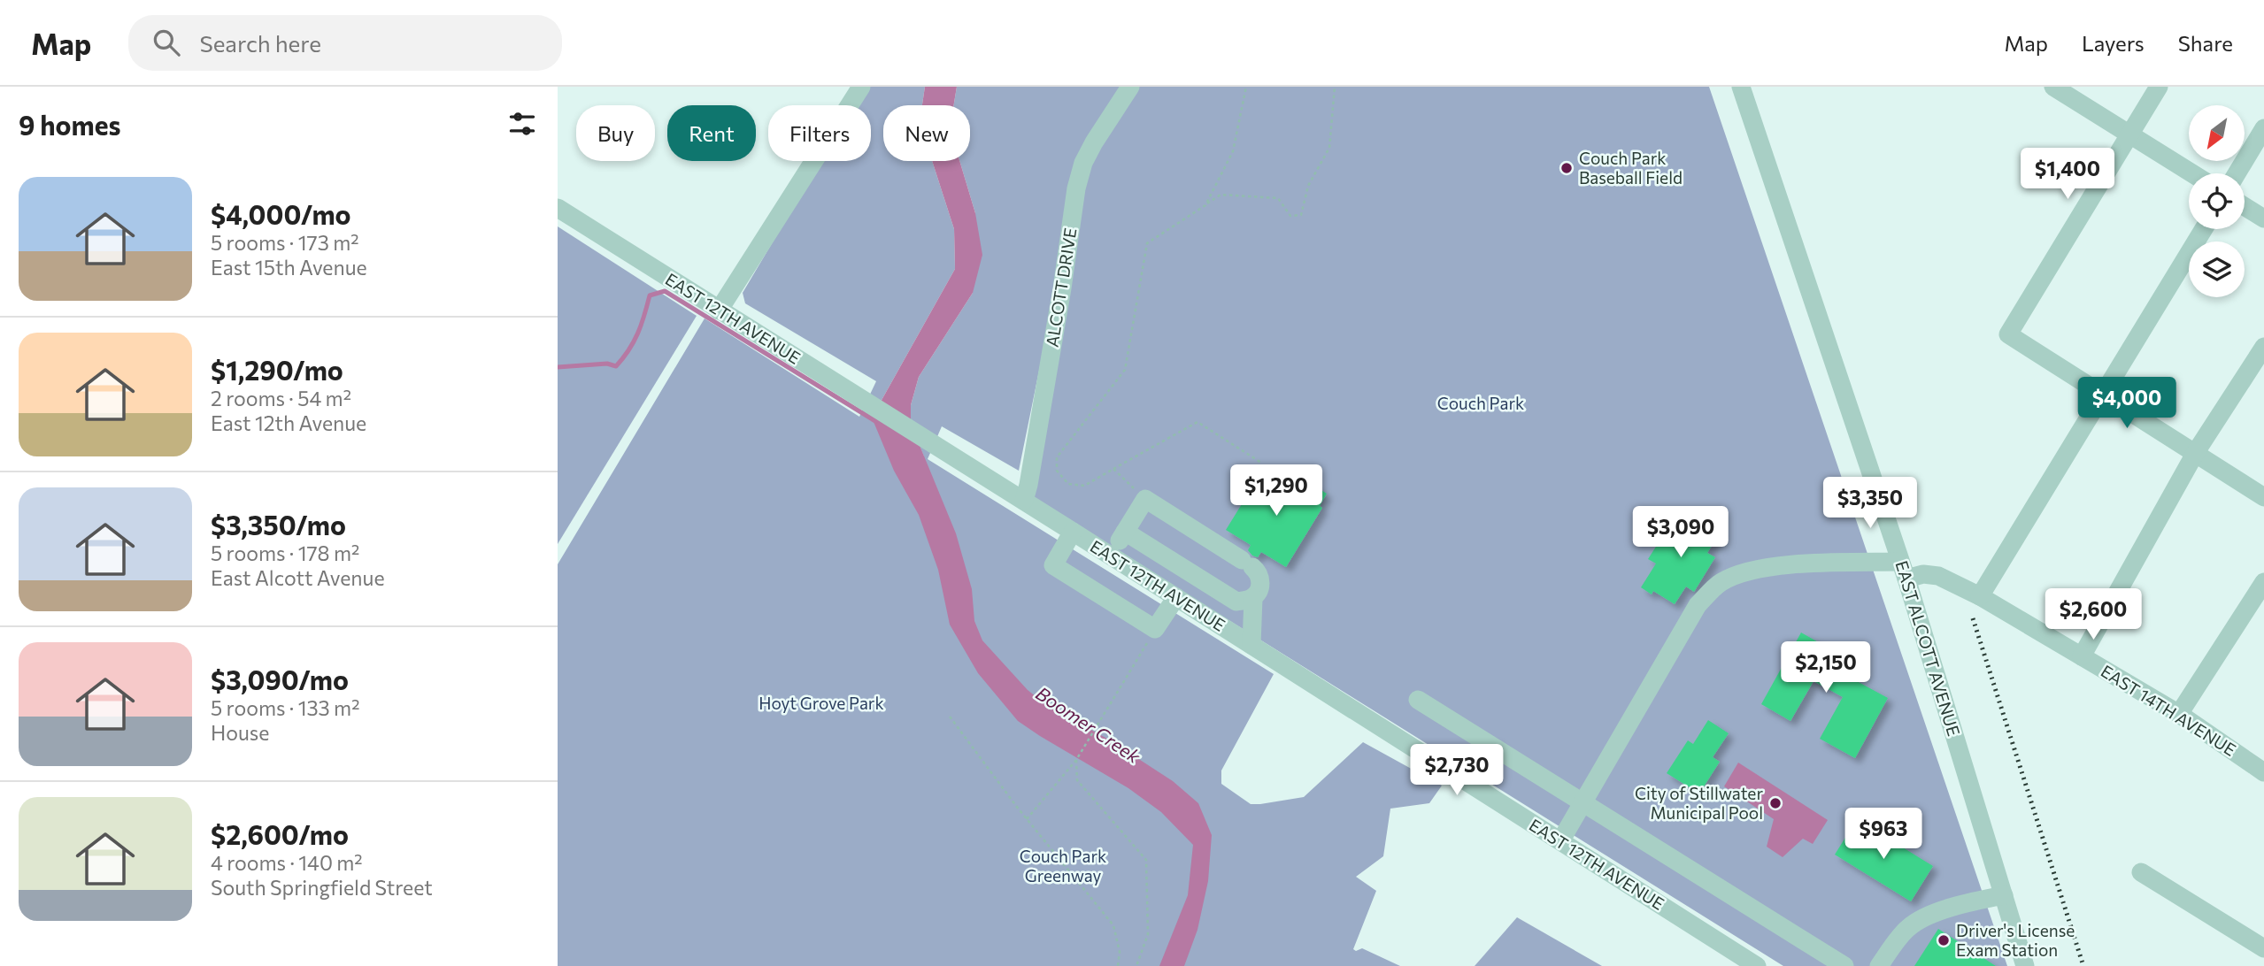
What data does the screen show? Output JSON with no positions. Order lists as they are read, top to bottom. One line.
{"streets":{"street":["ALCOTT DRIVE","EAST 12TH AVENUE","EAST ALCOTT AVENUE","EAST 14TH AVENUE"]},"crossings":[["ALCOTT DRIVE","EAST 12TH AVENUE"],["EAST 12TH AVENUE","EAST 14TH AVENUE"],["EAST ALCOTT AVENUE","EAST 14TH AVENUE"]],"water":["Boomer Creek"],"parks":["Couch Park","Hoyt Grove Park","Couch Park Greenway"],"places":["Couch Park Baseball Field","City of Stillwater Municipal Pool","Driver's License Exam Station"],"north":"bottom left","page":{"header":"Map","search":"Search here","nav":["Map","Layers","Share"],"heading":"9 homes","chip":["Buy","Rent","Filters","New"],"price":["$1,400","$4,000","$1,290","$3,350","$3,090","$2,600","$2,150","$2,730","$963"],"list":[{"name":"$4,000/mo","note":"5 rooms · 173 m² · East 15th Avenue"},{"name":"$1,290/mo","note":"2 rooms · 54 m² · East 12th Avenue"},{"name":"$3,350/mo","note":"5 rooms · 178 m² · East Alcott Avenue"},{"name":"$3,090/mo","note":"5 rooms · 133 m² · House"},{"name":"$2,600/mo","note":"4 rooms · 140 m² · South Springfield Street"}]}}
